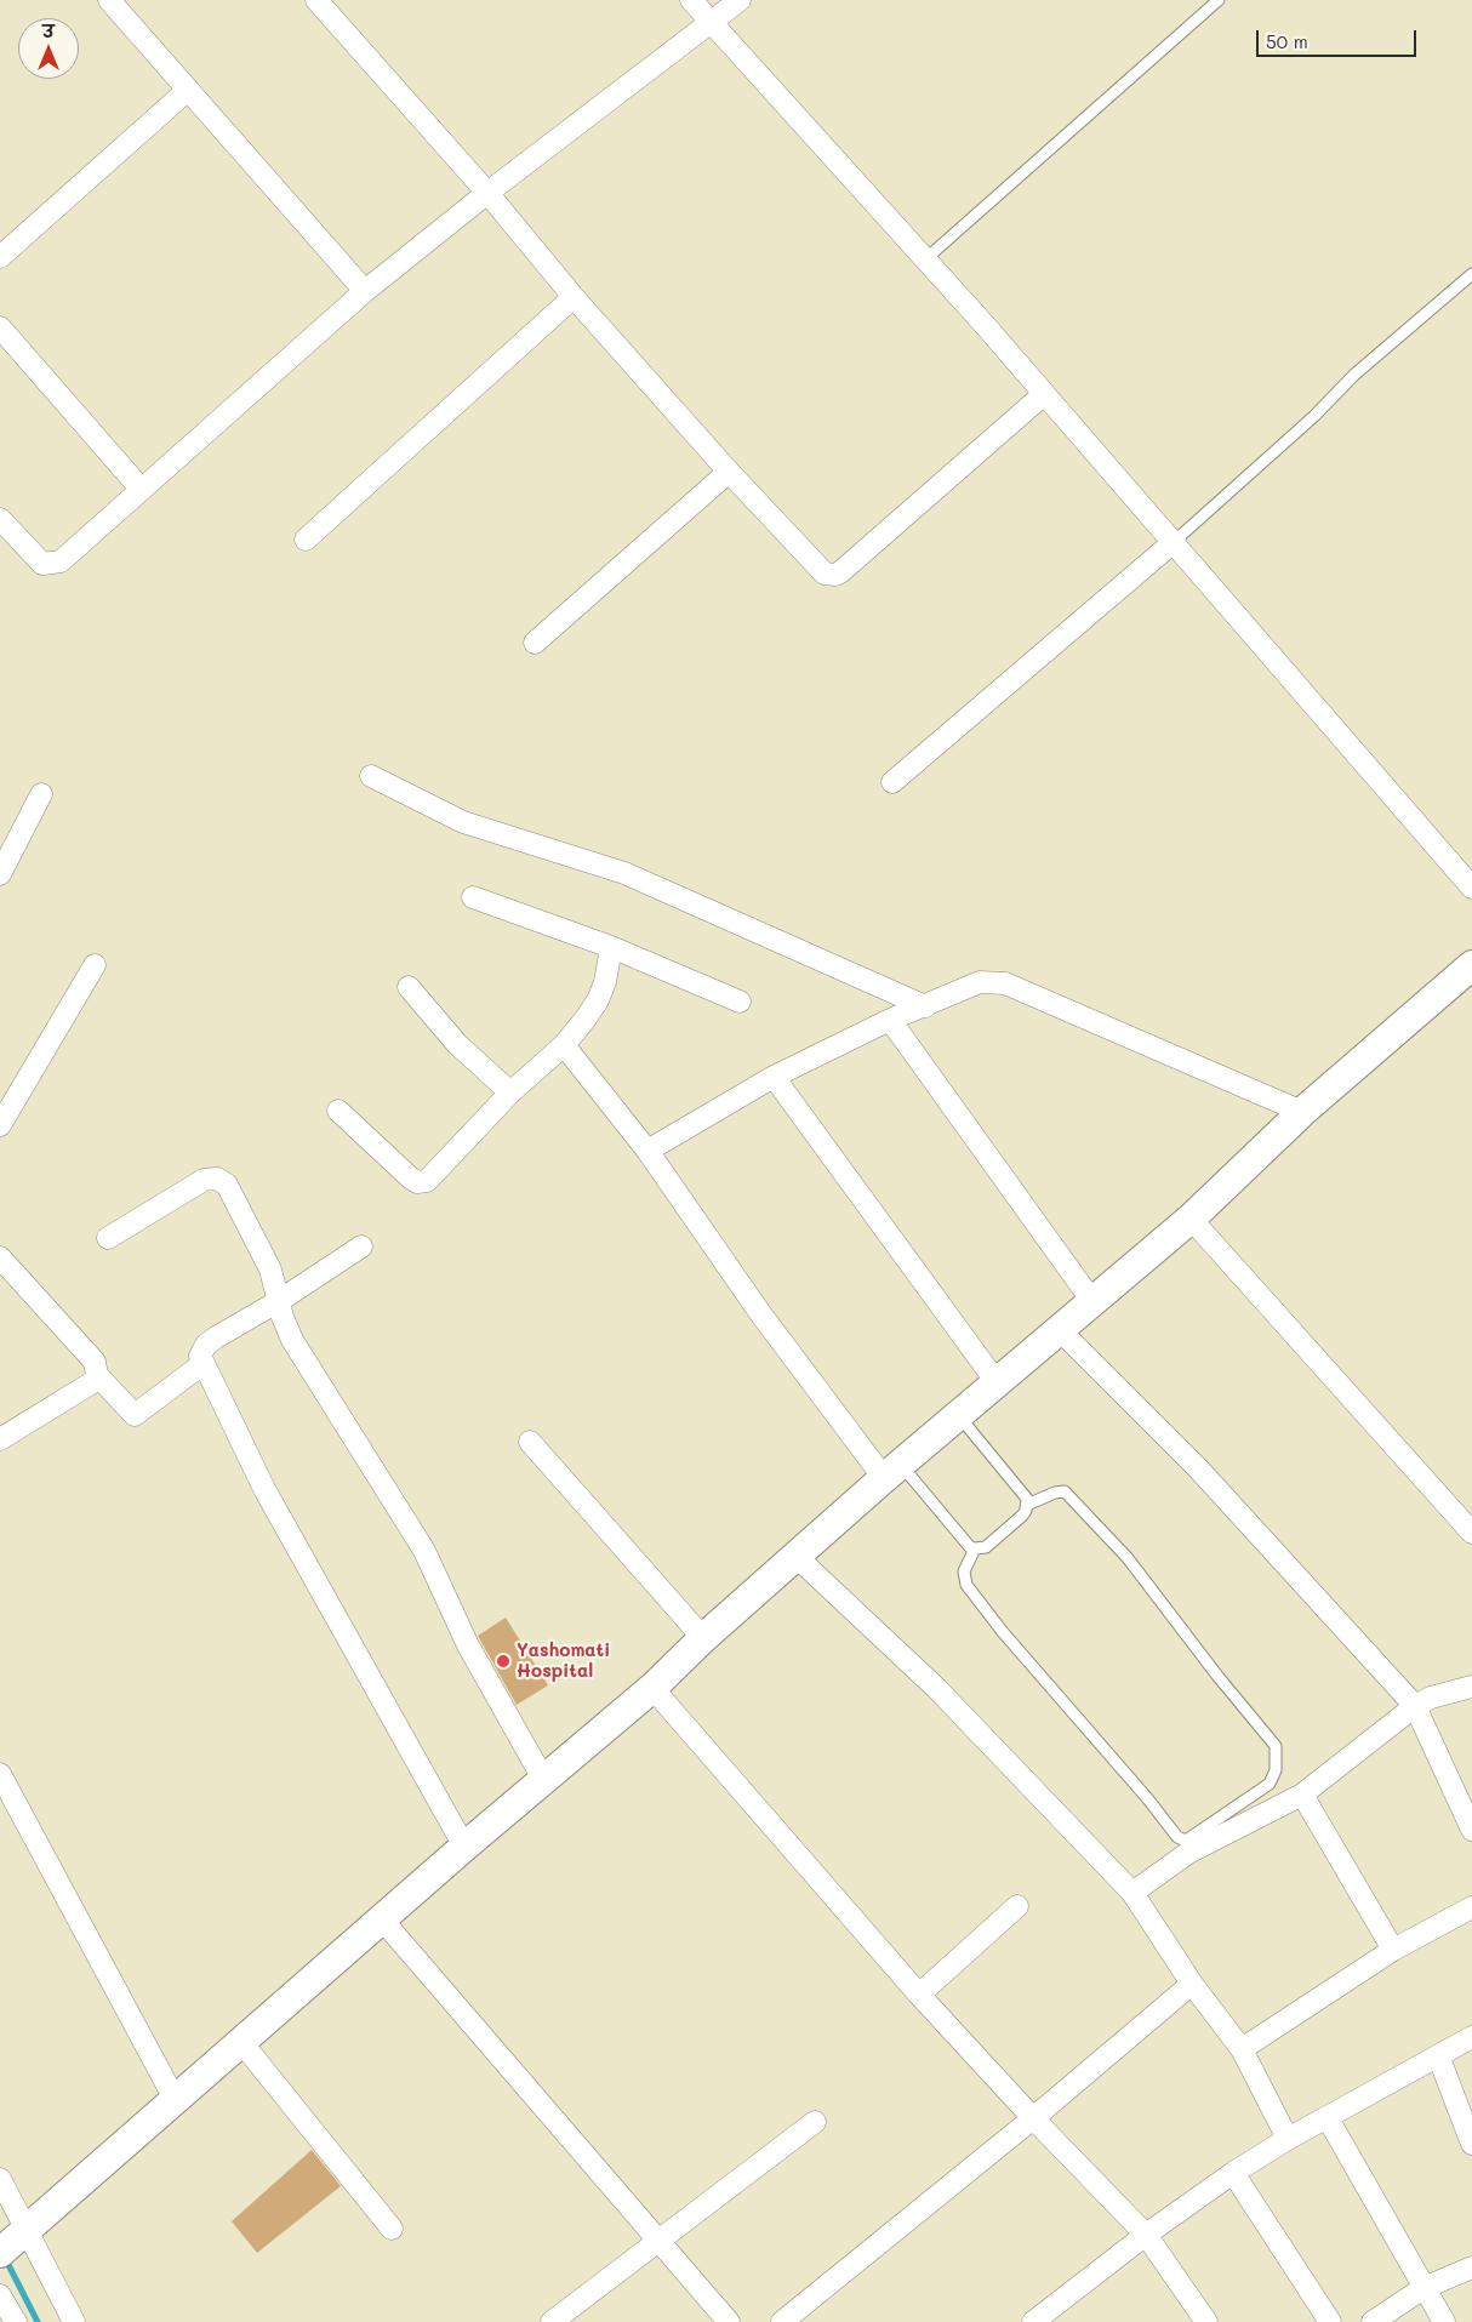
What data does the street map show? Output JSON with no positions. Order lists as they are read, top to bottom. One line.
{"places":["Yashomati Hospital"],"scale_bar":"50 m","north":"top"}
